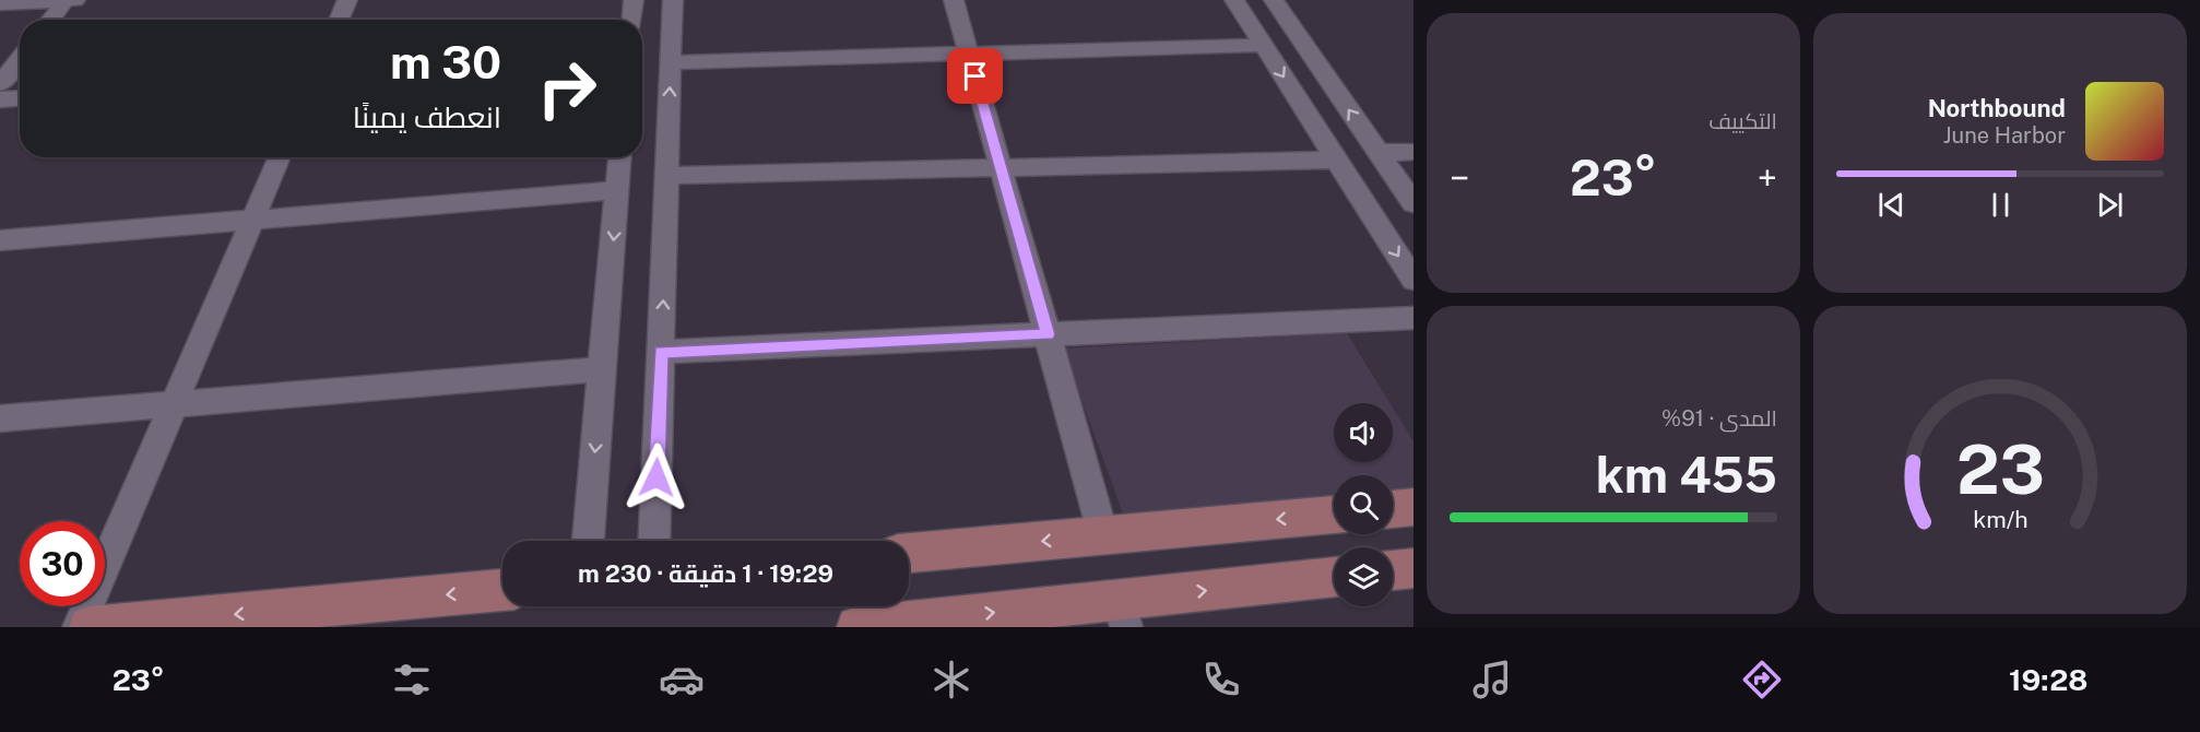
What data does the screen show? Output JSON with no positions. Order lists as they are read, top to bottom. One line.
{"page":{"tile":["التكييف",["المدى · 91%","455 km"]],"turn":["30 m","انعطف يمينًا"],"song":["Northbound","June Harbor"],"heat":["−","23°","+"],"limit":"30","trip":"19:29 · 1 دقيقة · 230 m","tabs":["19:28","23°"],"gauge":["23","km/h"]}}
